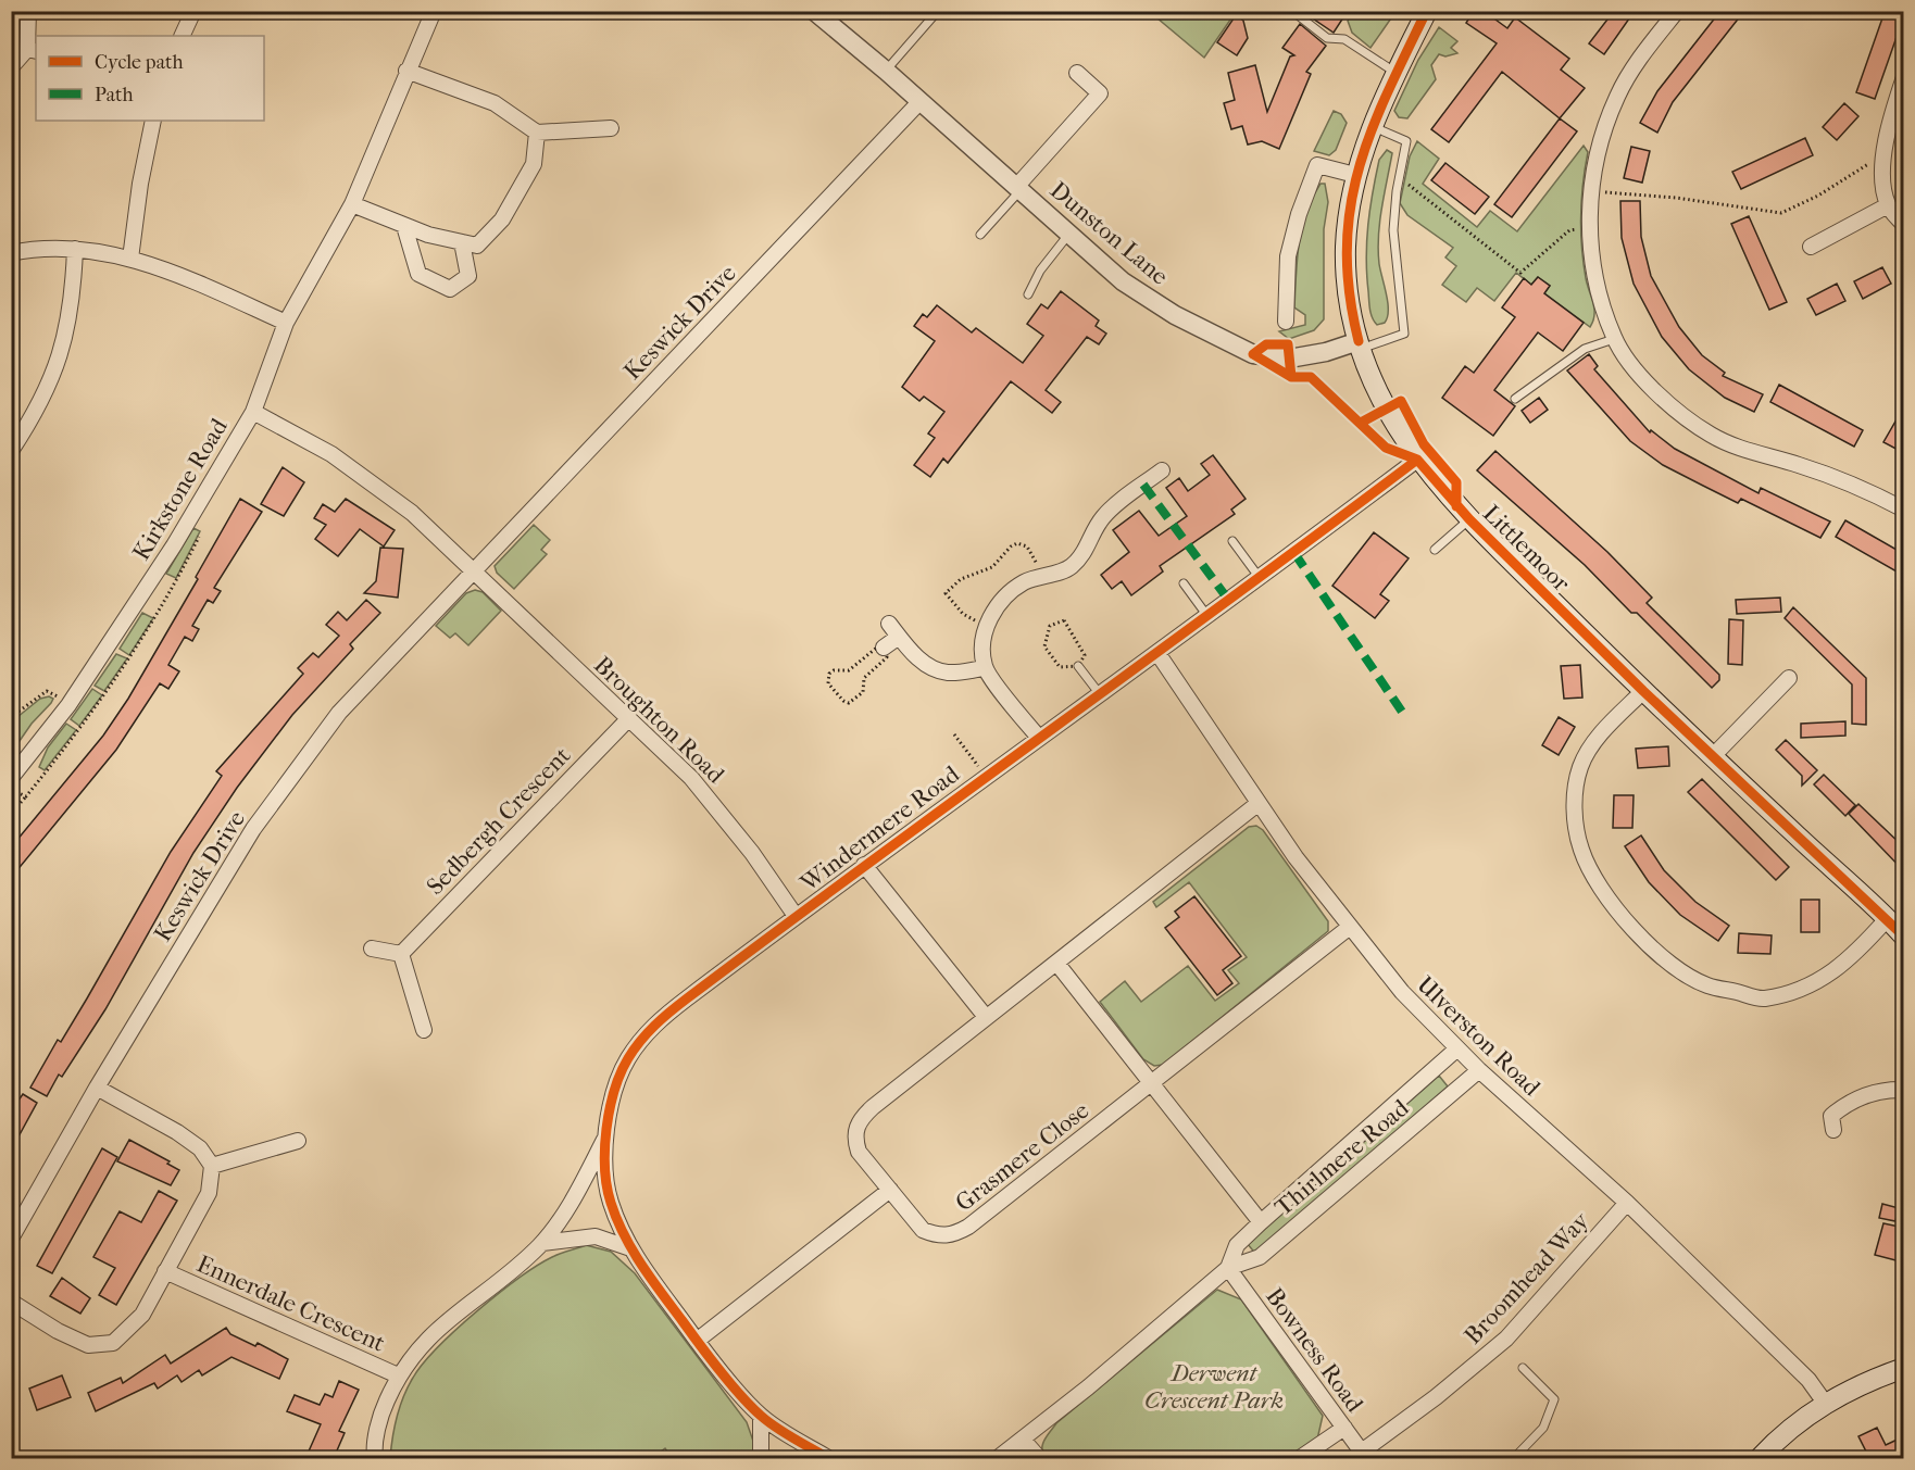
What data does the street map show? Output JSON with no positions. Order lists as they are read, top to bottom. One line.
{"streets":{"main road":["Littlemoor"],"street":["Dunston Lane","Keswick Drive","Kirkstone Road","Broughton Road","Sedbergh Crescent","Windermere Road","Ulverston Road","Grasmere Close","Thirlmere Road","Broomhead Way","Ennerdale Crescent","Bowness Road"]},"crossings":[["Dunston Lane","Keswick Drive"],["Dunston Lane","Littlemoor"],["Keswick Drive","Broughton Road"],["Littlemoor","Windermere Road"],["Broughton Road","Sedbergh Crescent"],["Broughton Road","Windermere Road"],["Windermere Road","Ulverston Road"],["Windermere Road","Ennerdale Crescent"],["Ulverston Road","Grasmere Close"],["Ulverston Road","Thirlmere Road"],["Ulverston Road","Broomhead Way"],["Thirlmere Road","Bowness Road"],["Broomhead Way","Bowness Road"]],"parks":["Derwent Crescent Park"],"legend":["Cycle path","Path"]}
